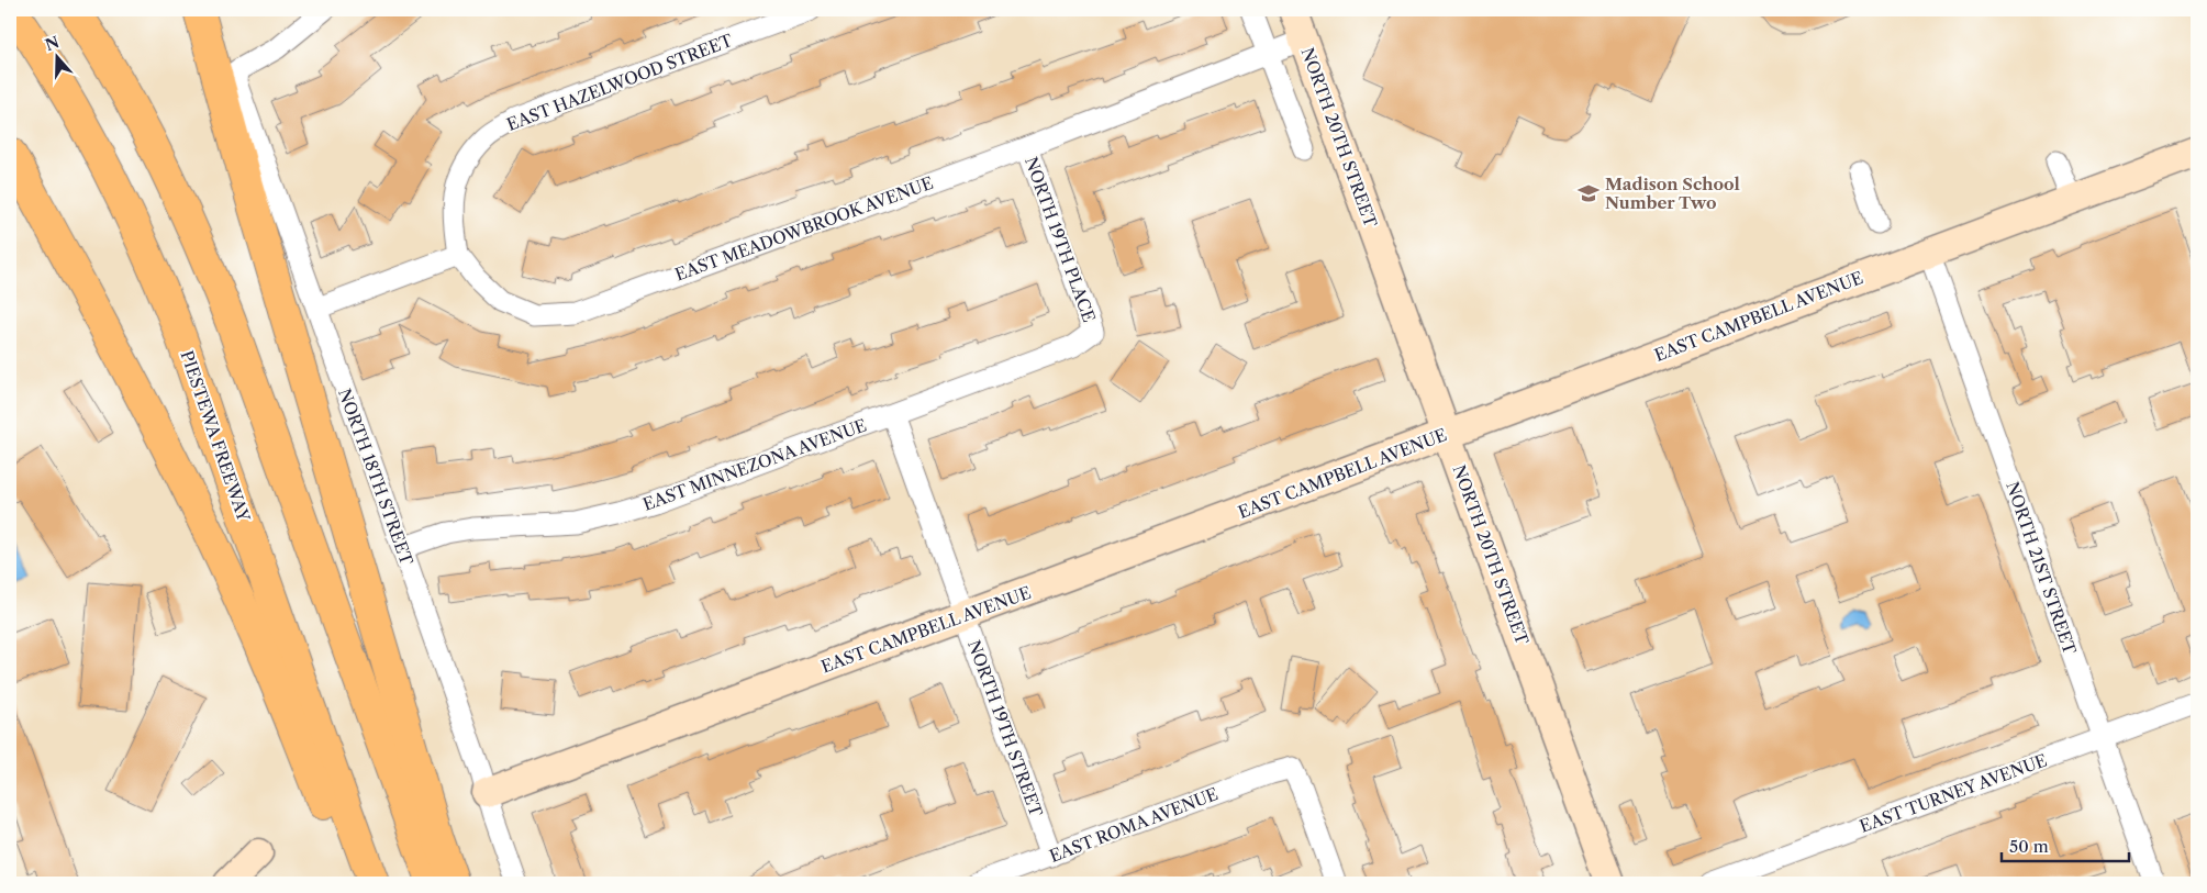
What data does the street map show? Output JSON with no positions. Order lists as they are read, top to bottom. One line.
{"streets":{"highway":["PIESTEWA FREEWAY"],"street":["EAST HAZELWOOD STREET","NORTH 20TH STREET","EAST MEADOWBROOK AVENUE","NORTH 19TH PLACE","EAST CAMPBELL AVENUE","EAST MINNEZONA AVENUE","NORTH 18TH STREET","NORTH 21ST STREET","NORTH 19TH STREET","EAST TURNEY AVENUE","EAST ROMA AVENUE"]},"crossings":[["EAST HAZELWOOD STREET","EAST MEADOWBROOK AVENUE"],["NORTH 20TH STREET","EAST MEADOWBROOK AVENUE"],["NORTH 20TH STREET","EAST CAMPBELL AVENUE"],["EAST MEADOWBROOK AVENUE","NORTH 19TH PLACE"],["NORTH 19TH PLACE","EAST MINNEZONA AVENUE"],["EAST CAMPBELL AVENUE","NORTH 18TH STREET"],["EAST CAMPBELL AVENUE","NORTH 21ST STREET"],["EAST CAMPBELL AVENUE","NORTH 19TH STREET"],["EAST MINNEZONA AVENUE","NORTH 18TH STREET"],["EAST MINNEZONA AVENUE","NORTH 19TH STREET"],["NORTH 21ST STREET","EAST TURNEY AVENUE"],["NORTH 19TH STREET","EAST ROMA AVENUE"]],"places":{"school or university":["Madison School Number Two"]},"scale_bar":"50 m","north":"top"}
